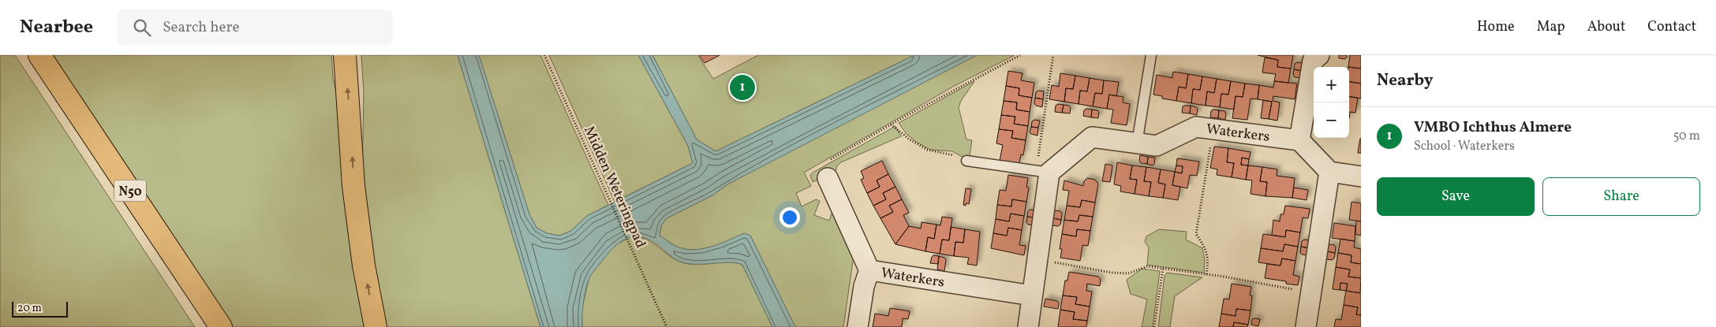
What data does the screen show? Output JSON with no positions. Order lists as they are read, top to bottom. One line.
{"streets":{"highway":["N50"],"street":["Waterkers"],"path":["Midden Weteringpad"]},"scale_bar":"20 m","page":{"header":"Nearbee","search":"Search here","nav":["Home","Map","About","Contact"],"heading":"Nearby","map_buttons":["+","−"],"pins":"1","list":[{"mark":"1","name":"VMBO Ichthus Almere","note":"School · Waterkers","value":"50 m"}],"buttons":["Save","Share"],"scale":"20 m"}}
